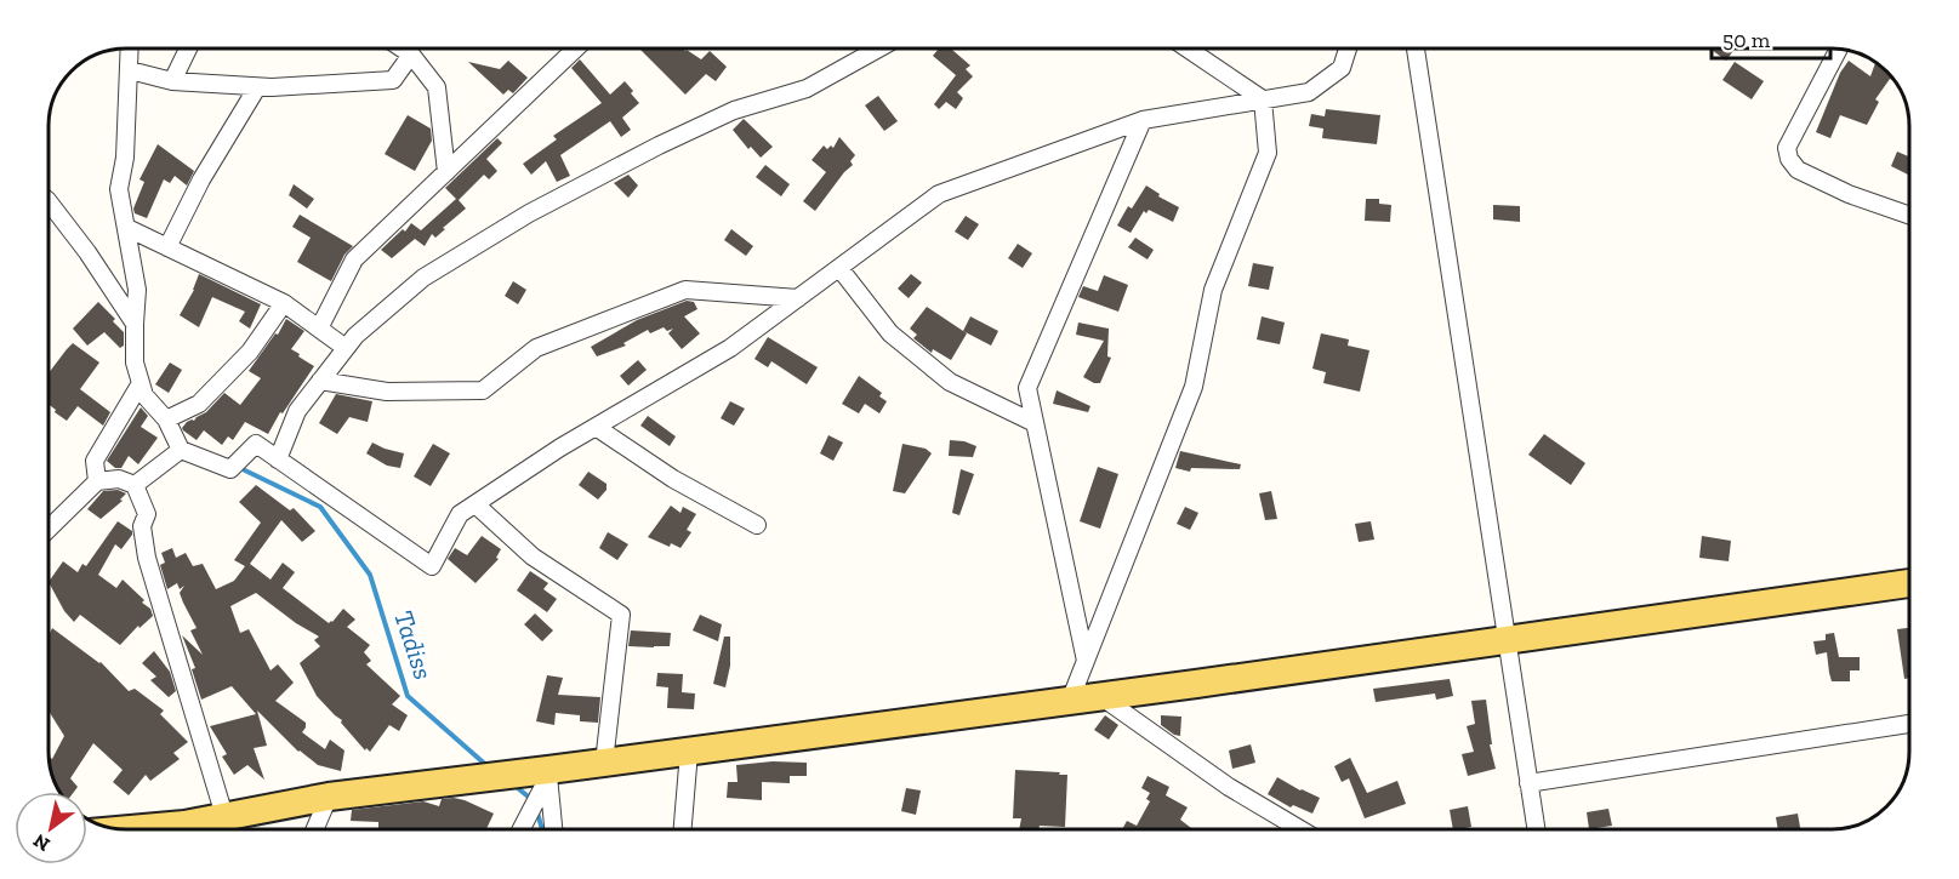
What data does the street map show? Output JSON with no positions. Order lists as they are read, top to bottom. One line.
{"water":["Tadiss"],"scale_bar":"50 m","north":"bottom left"}
